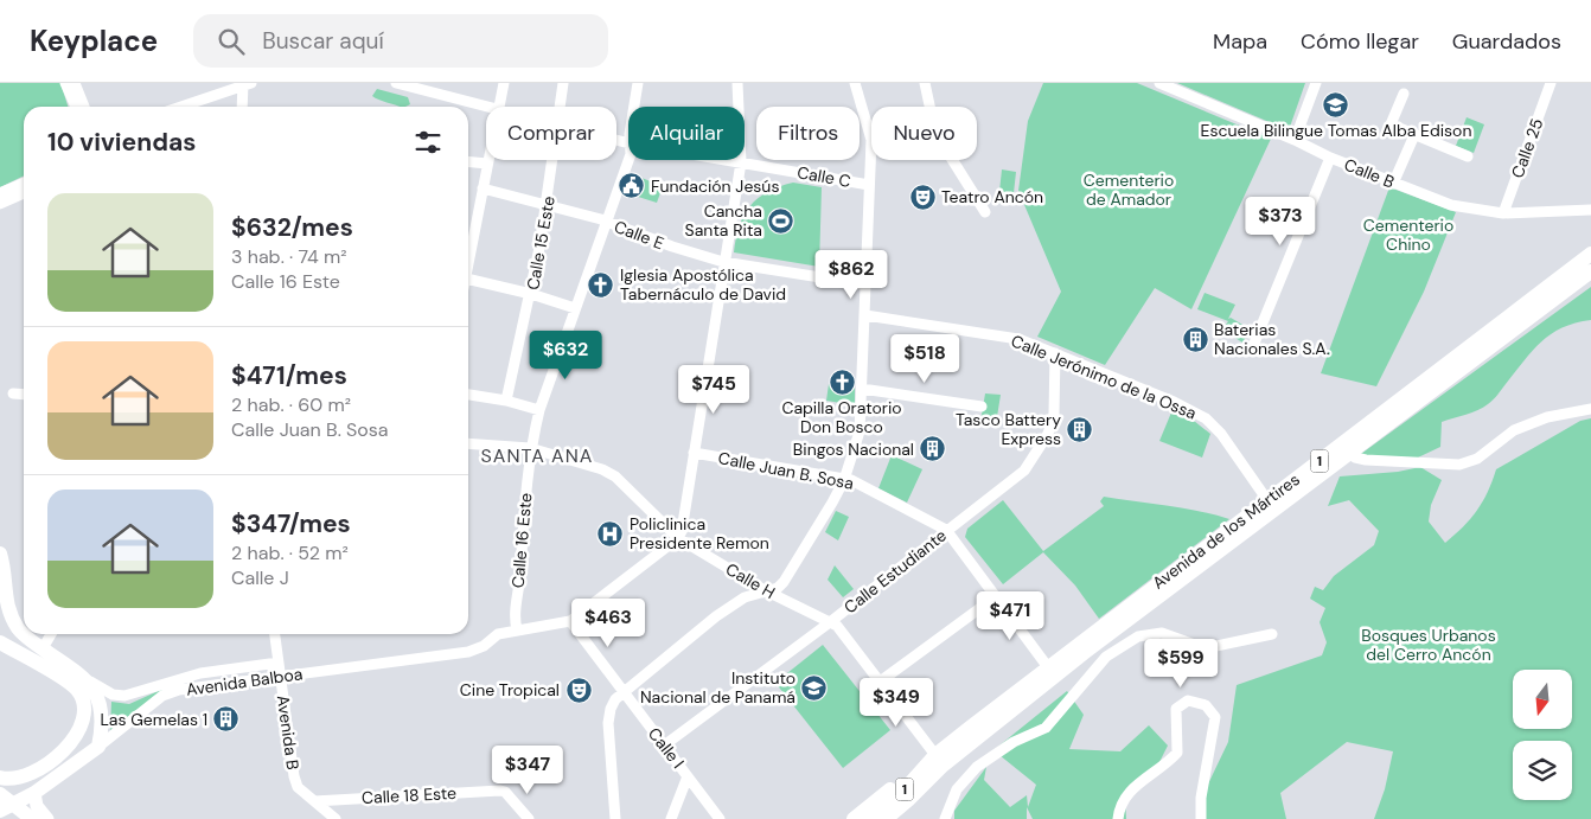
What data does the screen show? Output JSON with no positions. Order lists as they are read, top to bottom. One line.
{"streets":{"highway":["1","Avenida de los Mártires","Avenida Balboa"],"street":["Calle 25","Calle B","Calle C","Calle E","Calle 15 Este","Calle Jerónimo de la Ossa","Calle Juan B. Sosa","Calle 16 Este","Calle Estudiante","Calle H","Avenida B","Calle I","Calle 18 Este"]},"crossings":[["Calle 25","Calle B"],["Calle E","Calle 15 Este"],["Calle E","Calle 16 Este"],["Calle Jerónimo de la Ossa","Avenida de los Mártires"],["Calle Jerónimo de la Ossa","Calle Estudiante"],["Calle Juan B. Sosa","Avenida de los Mártires"],["Calle Juan B. Sosa","Calle Estudiante"],["Avenida de los Mártires","Calle H"],["Calle 16 Este","Calle H"],["Calle 16 Este","Avenida Balboa"],["Calle Estudiante","Calle H"],["Calle Estudiante","Calle I"],["Avenida Balboa","Avenida B"],["Avenida B","Calle 18 Este"]],"districts":["SANTA ANA"],"parks":["Cementerio de Amador","Cementerio Chino","Bosques Urbanos del Cerro Ancón"],"places":{"school or university":["Escuela Bilingue Tomas Alba Edison","Instituto Nacional de Panamá"],"public building":["Fundación Jesús"],"theatre":["Teatro Ancón","Cine Tropical"],"sports":["Cancha Santa Rita"],"church":["Iglesia Apostólica Tabernáculo de David","Capilla Oratorio Don Bosco"],"building":["Baterias Nacionales S.A.","Tasco Battery Express","Bingos Nacional","Las Gemelas 1"],"hospital":["Policlinica Presidente Remon"]},"north":"bottom","page":{"header":"Keyplace","search":"Buscar aquí","nav":["Mapa","Cómo llegar","Guardados"],"chip":["Comprar","Alquilar","Filtros","Nuevo"],"heading":"10 viviendas","list":[{"name":"$632/mes","note":"3 hab. · 74 m² · Calle 16 Este"},{"name":"$471/mes","note":"2 hab. · 60 m² · Calle Juan B. Sosa"},{"name":"$347/mes","note":"2 hab. · 52 m² · Calle J"}],"price":["$373","$862","$632","$518","$745","$471","$463","$599","$349","$347"]}}
